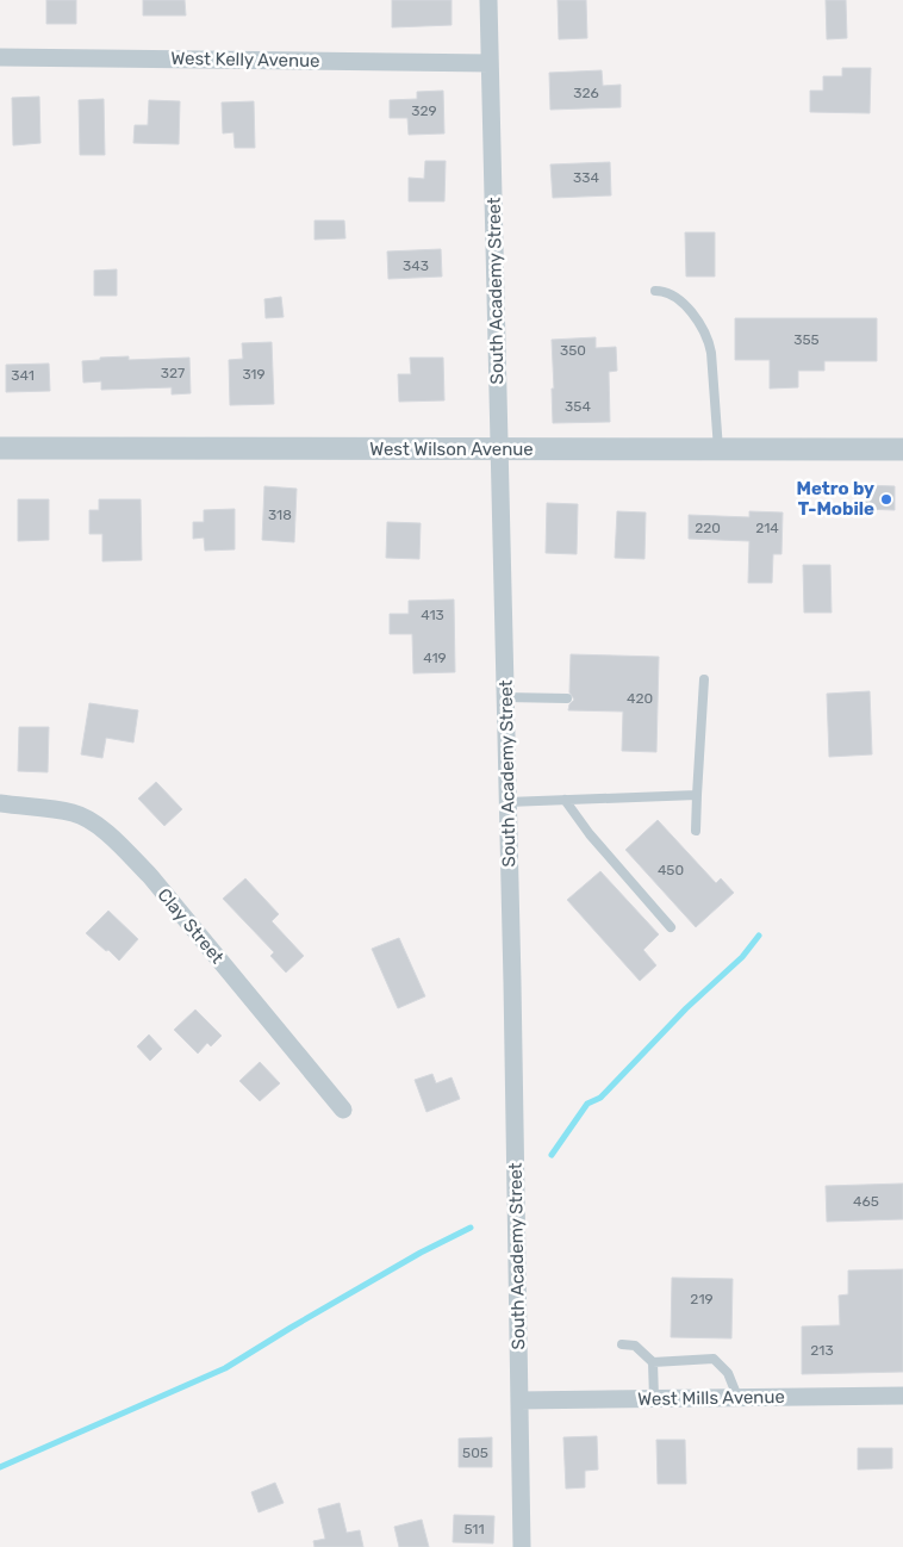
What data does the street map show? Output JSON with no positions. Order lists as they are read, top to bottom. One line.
{"streets":{"street":["West Kelly Avenue","South Academy Street","West Wilson Avenue","Clay Street","West Mills Avenue"]},"crossings":[["West Kelly Avenue","South Academy Street"],["South Academy Street","West Wilson Avenue"],["South Academy Street","West Mills Avenue"]],"places":["Metro by T-Mobile"],"house_numbers":["326","329","334","343","355","350","327","319","341","354","318","220","214","413","419","420","450","465","219","213","505","511"]}
